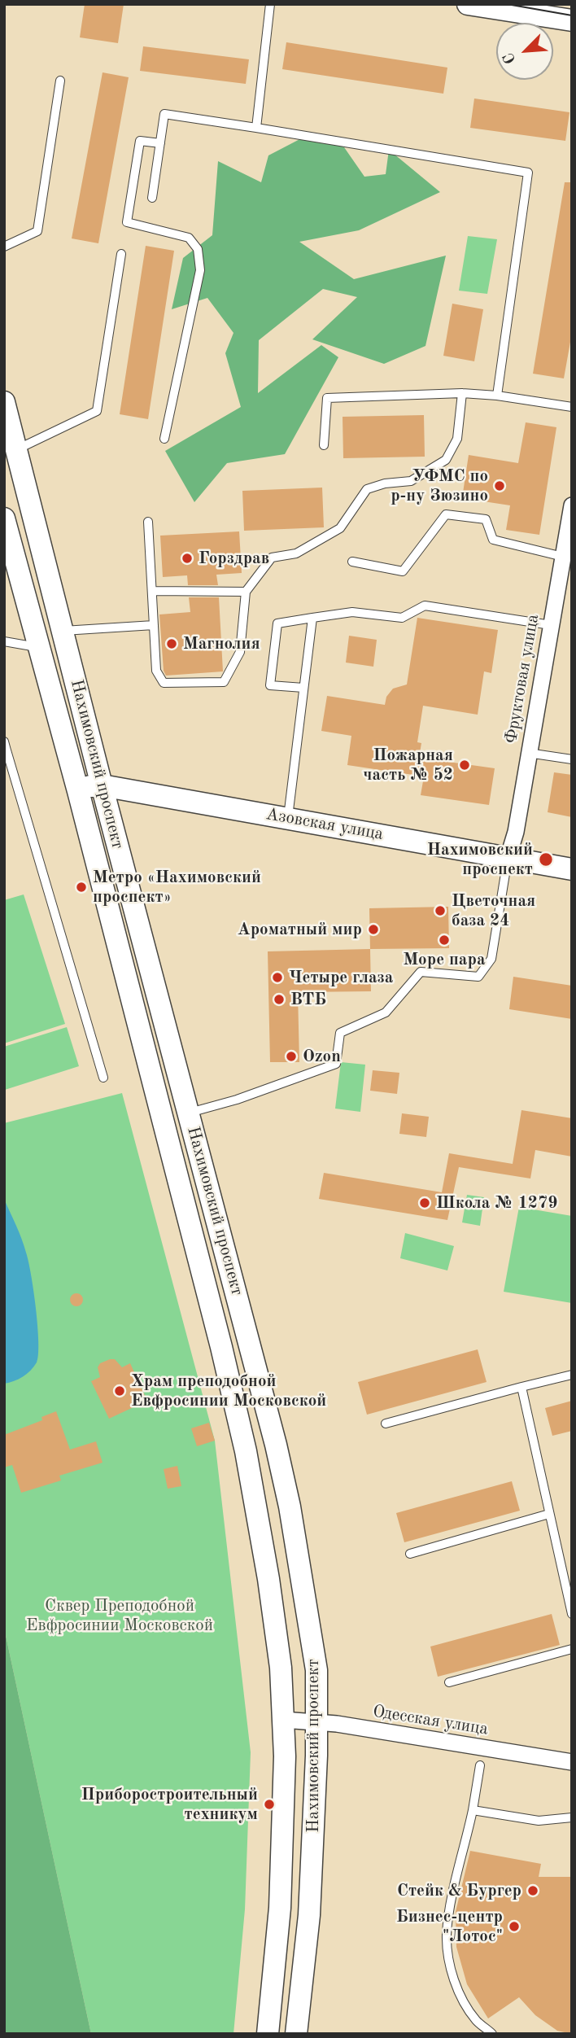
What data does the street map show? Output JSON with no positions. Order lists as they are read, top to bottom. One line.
{"streets":{"main road":["Нахимовский проспект","Азовская улица"],"street":["Фруктовая улица","Одесская улица"]},"crossings":[["Фруктовая улица","Азовская улица"],["Нахимовский проспект","Азовская улица"],["Нахимовский проспект","Одесская улица"]],"parks":["Сквер Преподобной Евфросинии Московской"],"places":["УФМС по р-ну Зюзино","Горздрав","Магнолия","Пожарная часть № 52","Нахимовский проспект","Метро «Нахимовский проспект»","Цветочная база 24","Ароматный мир","Море пара","Четыре глаза","ВТБ","Ozon","Школа № 1279","Храм преподобной Евфросинии Московской","Приборостроительный техникум","Стейк & Бургер","Бизнес-центр \"Лотос\""],"north":"bottom left"}
